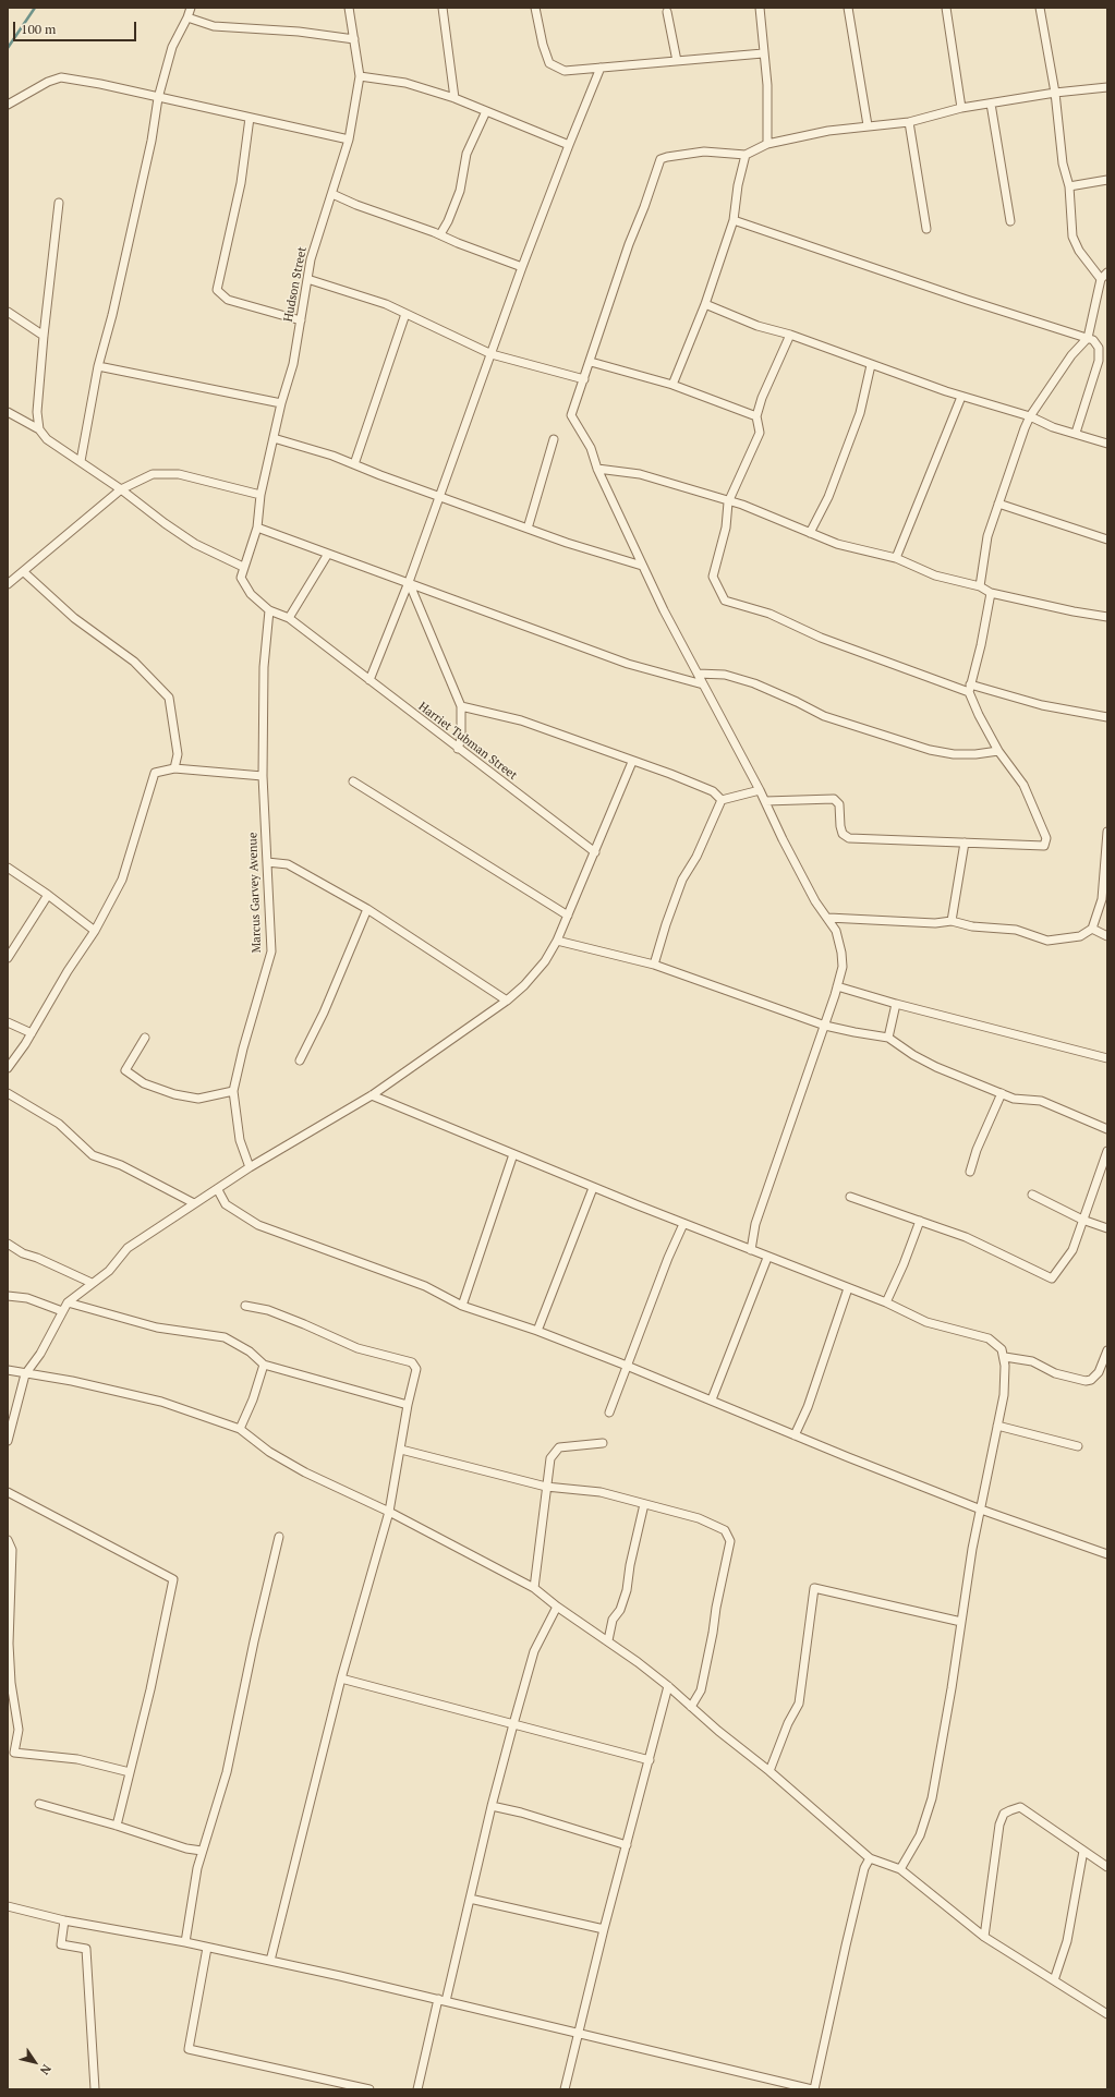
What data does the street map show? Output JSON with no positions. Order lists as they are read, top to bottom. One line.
{"streets":{"street":["Hudson Street","Harriet Tubman Street","Marcus Garvey Avenue"]},"crossings":[["Harriet Tubman Street","Marcus Garvey Avenue"]],"scale_bar":"100 m","north":"bottom right"}
